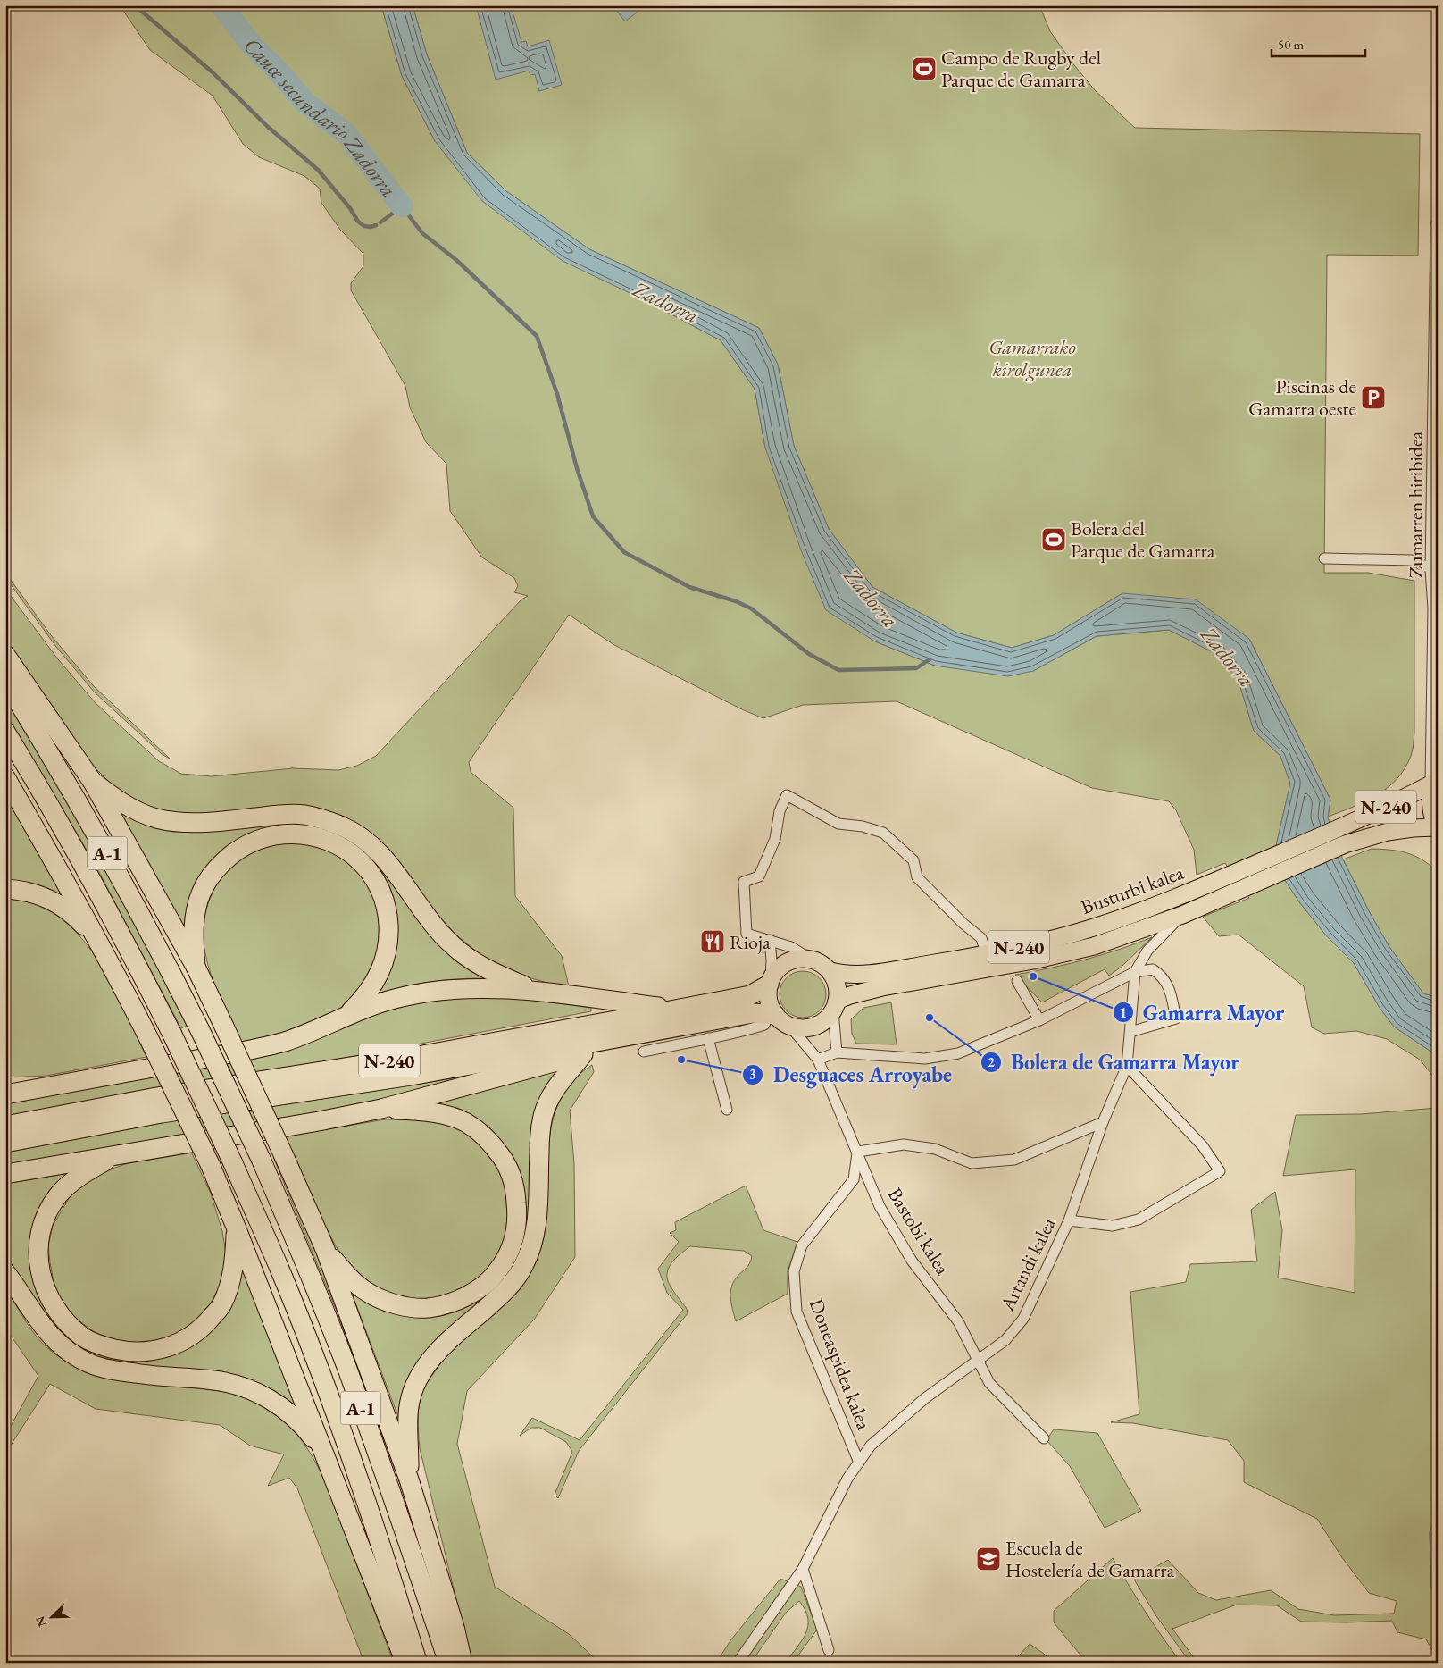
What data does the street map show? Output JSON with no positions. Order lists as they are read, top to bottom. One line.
{"streets":{"highway":["N-240","A-1"],"main road":["Busturbi kalea"],"street":["Zumarren hiribidea","Bastobi kalea","Artandi kalea","Doneaspidea kalea"]},"crossings":[["Zumarren hiribidea","Busturbi kalea"],["N-240","Busturbi kalea"],["N-240","Bastobi kalea"],["Busturbi kalea","Bastobi kalea"],["Busturbi kalea","Artandi kalea"],["Bastobi kalea","Artandi kalea"],["Bastobi kalea","Doneaspidea kalea"],["Artandi kalea","Doneaspidea kalea"]],"water":["Cauce secundario Zadorra","Zadorra"],"parks":["Gamarrako kirolgunea"],"places":{"sports":["Campo de Rugby del Parque de Gamarra","Bolera del Parque de Gamarra"],"parking":["Piscinas de Gamarra oeste"],"restaurant":["Rioja"],"other":["Gamarra Mayor","Bolera de Gamarra Mayor","Desguaces Arroyabe"],"school or university":["Escuela de Hostelería de Gamarra"]},"scale_bar":"50 m","north":"bottom left"}
